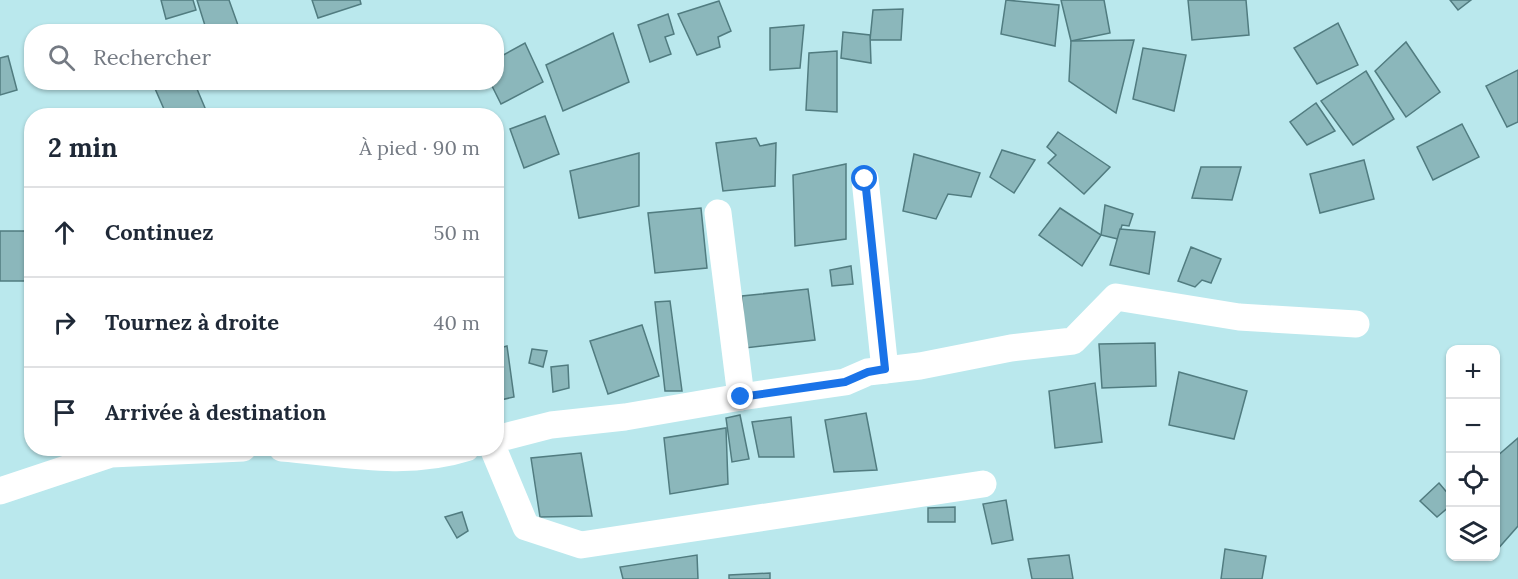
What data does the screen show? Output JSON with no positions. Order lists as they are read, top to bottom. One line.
{"page":{"search":"Rechercher","heading":["2 min","À pied · 90 m"],"list":[["Continuez","50 m"],["Tournez à droite","40 m"],"Arrivée à destination"],"map_buttons":["+","−"]}}
